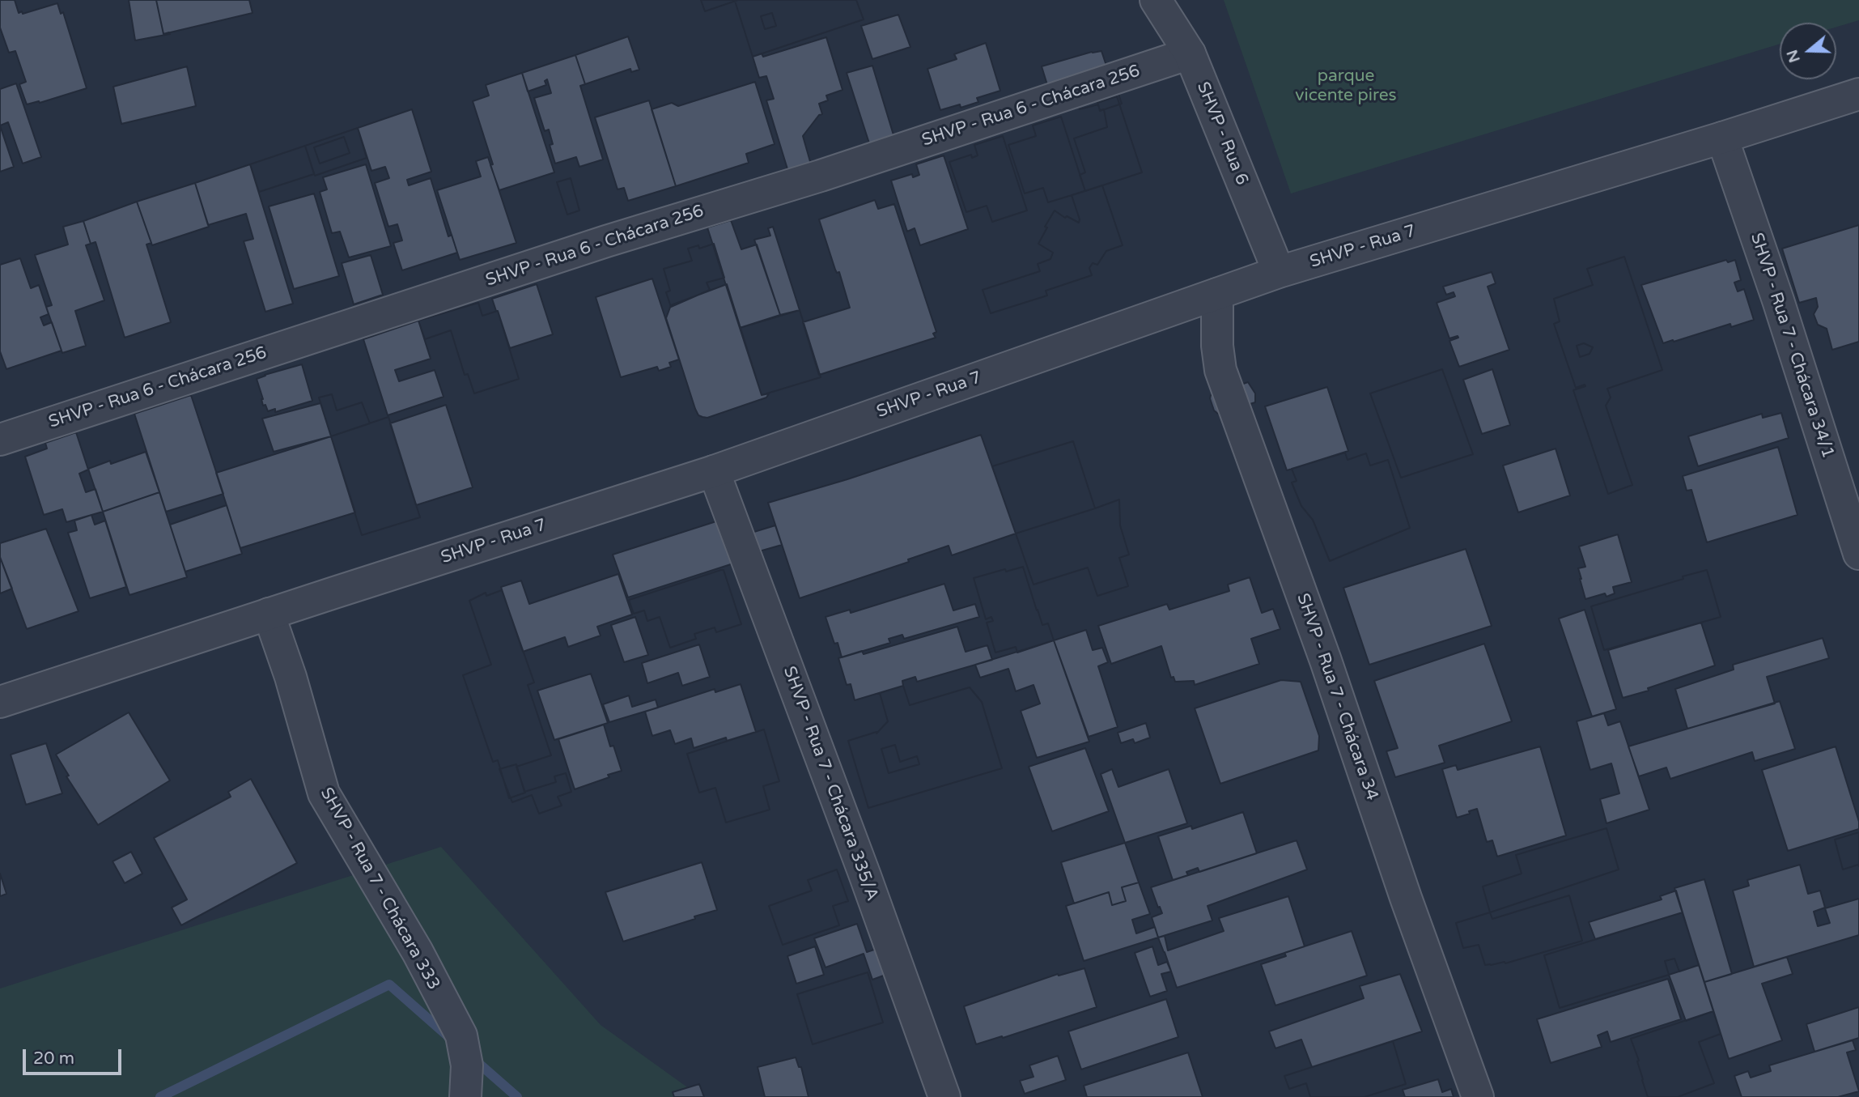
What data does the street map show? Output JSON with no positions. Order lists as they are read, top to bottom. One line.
{"streets":{"street":["SHVP - Rua 6 - Chácara 256","SHVP - Rua 6","SHVP - Rua 7","SHVP - Rua 7 - Chácara 34/1","SHVP - Rua 7 - Chácara 34","SHVP - Rua 7 - Chácara 335/A","SHVP - Rua 7 - Chácara 333"]},"crossings":[["SHVP - Rua 6 - Chácara 256","SHVP - Rua 6"],["SHVP - Rua 6","SHVP - Rua 7"],["SHVP - Rua 7","SHVP - Rua 7 - Chácara 34/1"],["SHVP - Rua 7","SHVP - Rua 7 - Chácara 34"],["SHVP - Rua 7","SHVP - Rua 7 - Chácara 335/A"],["SHVP - Rua 7","SHVP - Rua 7 - Chácara 333"]],"parks":["parque vicente pires"],"scale_bar":"20 m","north":"left"}
